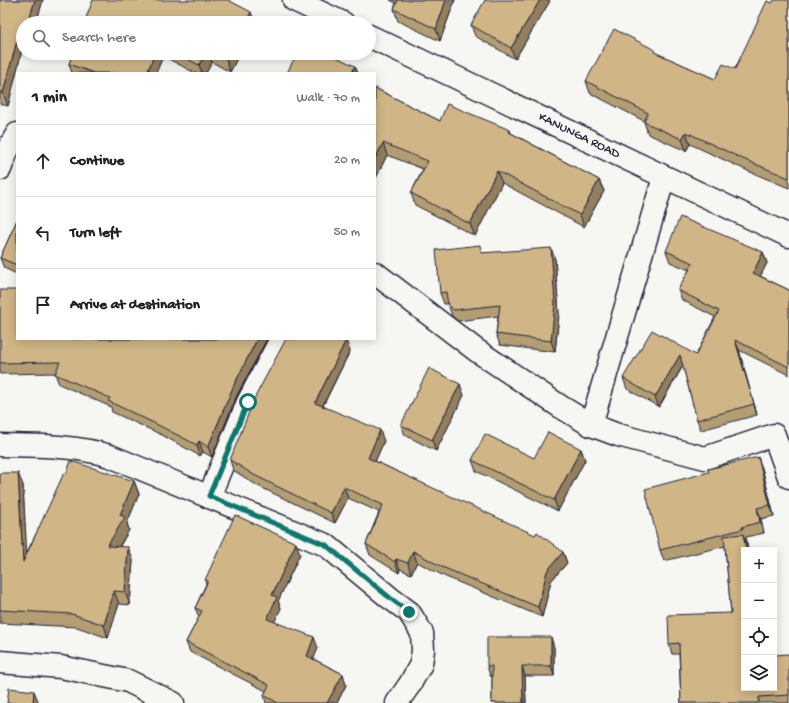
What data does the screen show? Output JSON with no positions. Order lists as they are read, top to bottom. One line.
{"streets":{"street":["KANUNGA ROAD"]},"page":{"search":"Search here","heading":["1 min","Walk · 70 m"],"list":[["Continue","20 m"],["Turn left","50 m"],"Arrive at destination"],"map_buttons":["+","−"]}}
